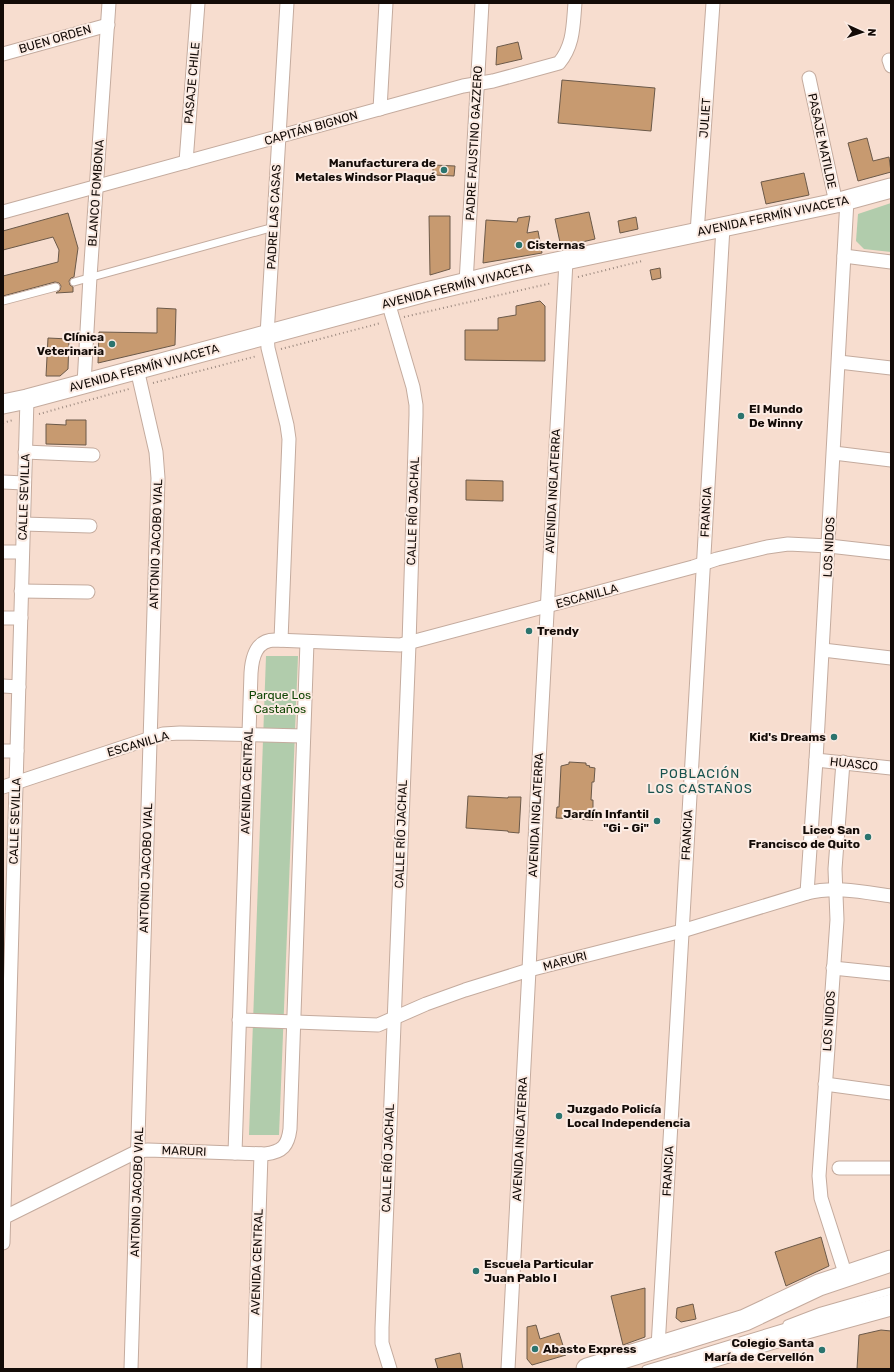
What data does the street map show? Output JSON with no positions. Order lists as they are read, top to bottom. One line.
{"streets":{"main road":["AVENIDA FERMÍN VIVACETA"],"street":["BUEN ORDEN","PASAJE CHILE","JULIET","CAPITÁN BIGNON","PASAJE MATILDE","PADRE FAUSTINO GAZZERO","BLANCO FOMBONA","PADRE LAS CASAS","AVENIDA INGLATERRA","CALLE SEVILLA","CALLE RÍO JACHAL","FRANCIA","ANTONIO JACOBO VIAL","LOS NIDOS","ESCANILLA","HUASCO","AVENIDA CENTRAL","MARURI"]},"crossings":[["BUEN ORDEN","BLANCO FOMBONA"],["PASAJE CHILE","CAPITÁN BIGNON"],["JULIET","AVENIDA FERMÍN VIVACETA"],["CAPITÁN BIGNON","PADRE FAUSTINO GAZZERO"],["CAPITÁN BIGNON","BLANCO FOMBONA"],["CAPITÁN BIGNON","PADRE LAS CASAS"],["PASAJE MATILDE","AVENIDA FERMÍN VIVACETA"],["PASAJE MATILDE","LOS NIDOS"],["PADRE FAUSTINO GAZZERO","AVENIDA FERMÍN VIVACETA"],["BLANCO FOMBONA","AVENIDA FERMÍN VIVACETA"],["AVENIDA FERMÍN VIVACETA","PADRE LAS CASAS"],["AVENIDA FERMÍN VIVACETA","AVENIDA INGLATERRA"],["AVENIDA FERMÍN VIVACETA","CALLE SEVILLA"],["AVENIDA FERMÍN VIVACETA","CALLE RÍO JACHAL"],["AVENIDA FERMÍN VIVACETA","FRANCIA"],["AVENIDA FERMÍN VIVACETA","ANTONIO JACOBO VIAL"],["AVENIDA FERMÍN VIVACETA","LOS NIDOS"],["AVENIDA INGLATERRA","ESCANILLA"],["AVENIDA INGLATERRA","MARURI"],["CALLE SEVILLA","ESCANILLA"],["CALLE SEVILLA","MARURI"],["CALLE RÍO JACHAL","ESCANILLA"],["CALLE RÍO JACHAL","MARURI"],["FRANCIA","ESCANILLA"],["FRANCIA","MARURI"],["ANTONIO JACOBO VIAL","ESCANILLA"],["ANTONIO JACOBO VIAL","MARURI"],["LOS NIDOS","ESCANILLA"],["LOS NIDOS","HUASCO"],["LOS NIDOS","MARURI"],["ESCANILLA","AVENIDA CENTRAL"],["AVENIDA CENTRAL","MARURI"]],"districts":["POBLACIÓN LOS CASTAÑOS"],"parks":["Parque Los Castaños"],"places":["Manufacturera de Metales Windsor Plaqué","Cisternas","Clínica Veterinaria","El Mundo De Winny","Trendy","Kid's Dreams","Jardín Infantil \"Gi - Gi\"","Liceo San Francisco de Quito","Juzgado Policía Local Independencia","Escuela Particular Juan Pablo I","Abasto Express","Colegio Santa María de Cervellón"],"north":"right"}
